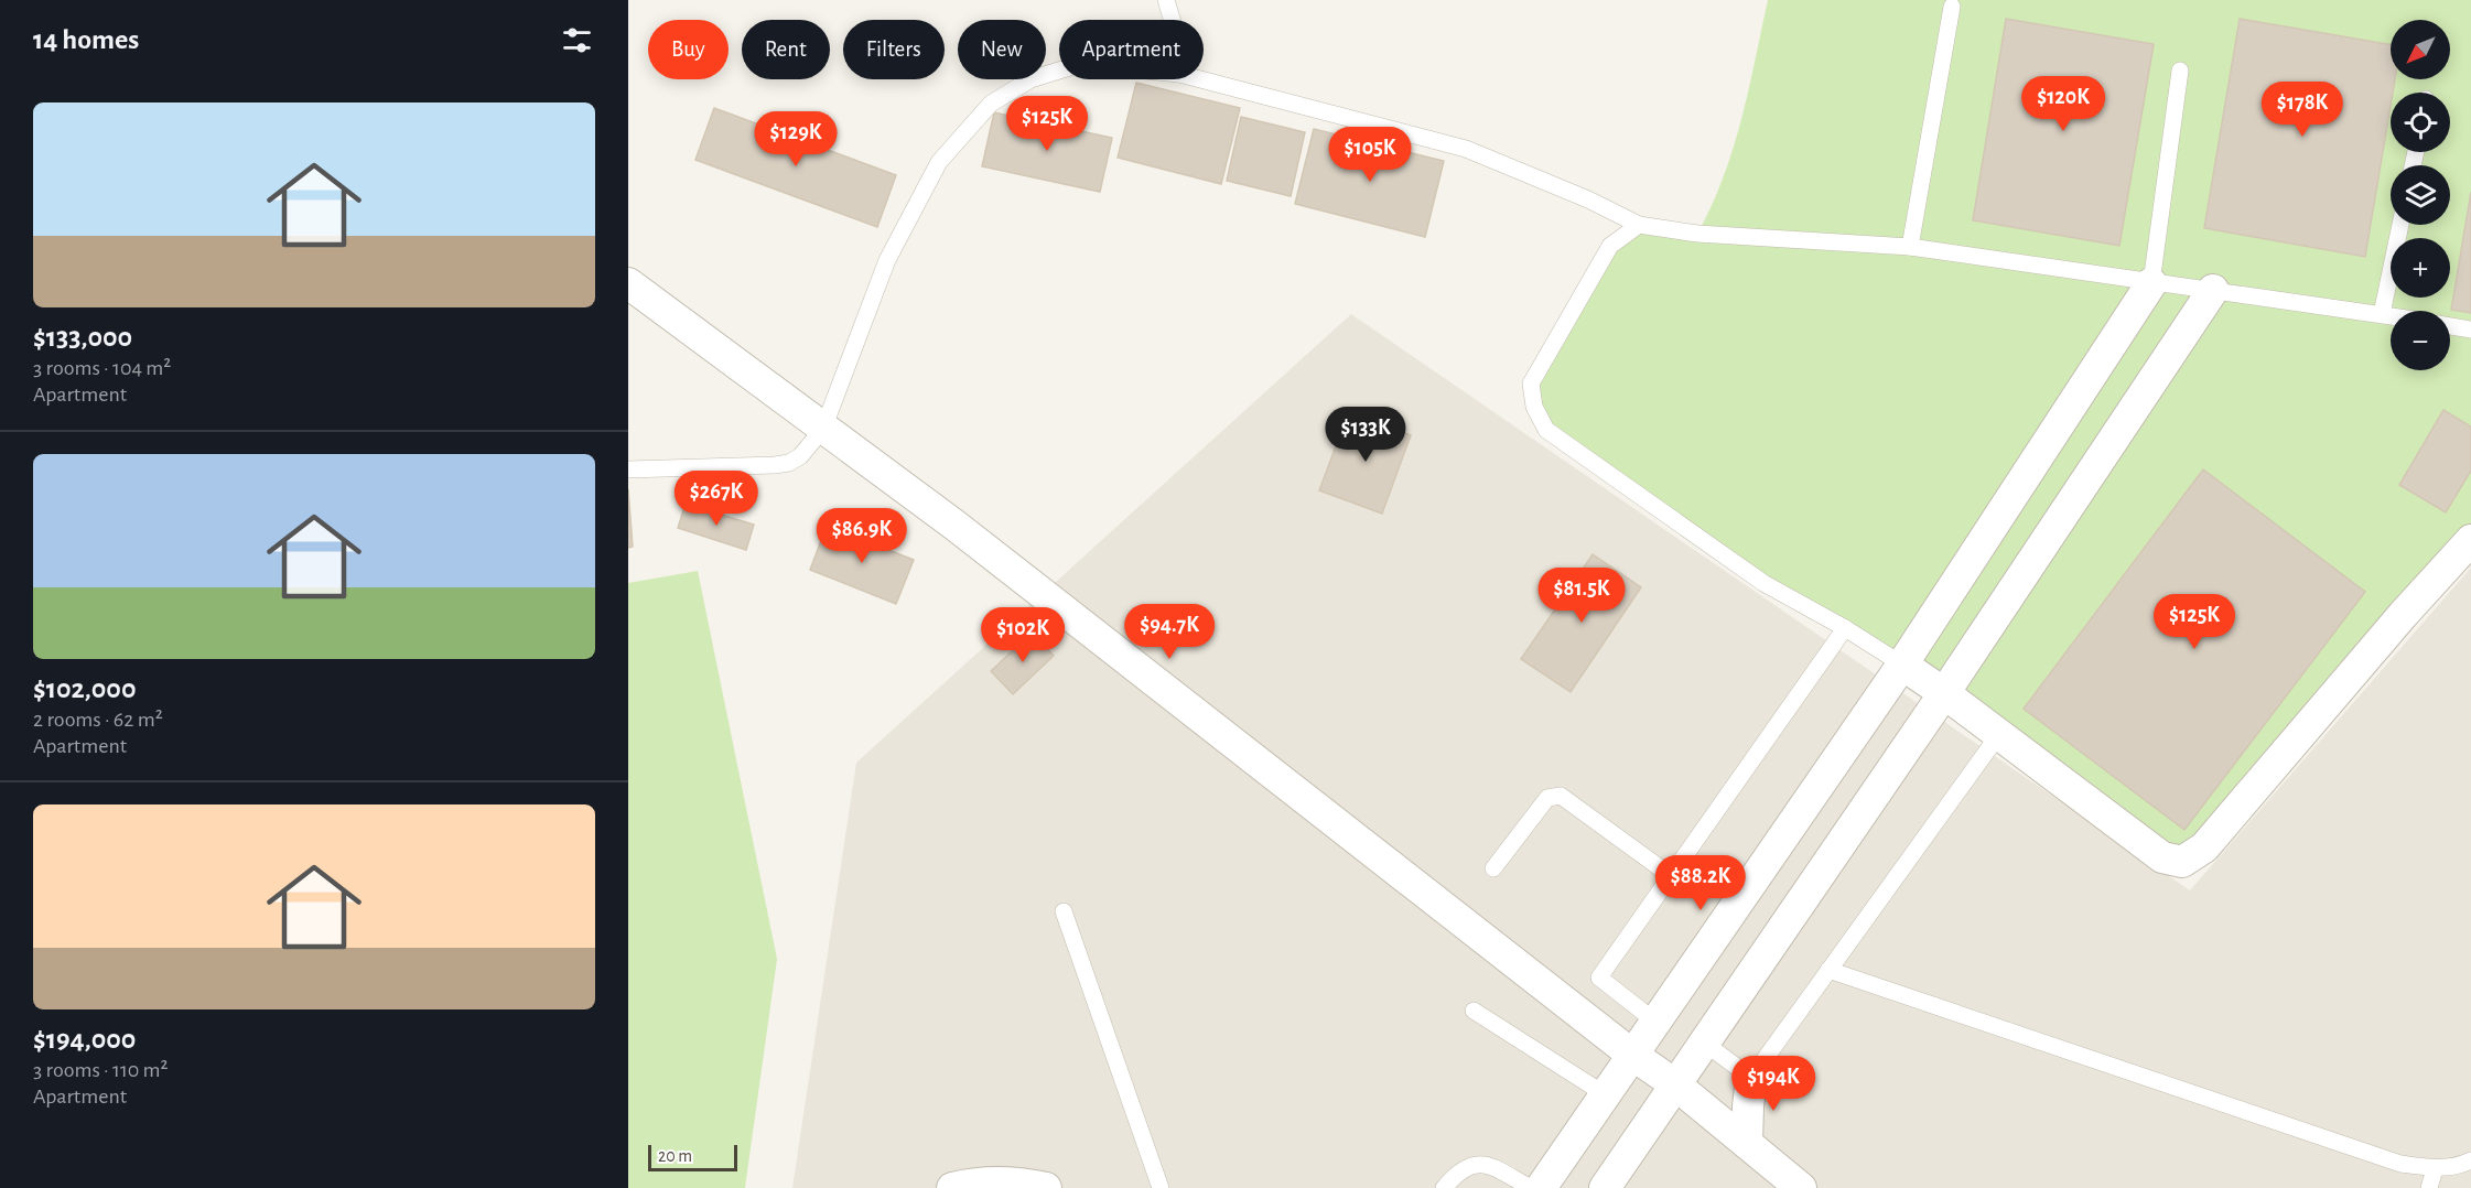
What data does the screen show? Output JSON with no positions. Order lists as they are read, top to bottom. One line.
{"scale_bar":"20 m","north":"bottom left","page":{"heading":"14 homes","map_buttons":["+","−"],"chip":["Buy","Rent","Filters","New","Apartment"],"price":["$120K","$178K","$125K","$129K","$105K","$133K","$267K","$86.9K","$81.5K","$125K","$94.7K","$102K","$88.2K","$194K"],"list":[{"name":"$133,000","note":"3 rooms · 104 m² · Apartment"},{"name":"$102,000","note":"2 rooms · 62 m² · Apartment"},{"name":"$194,000","note":"3 rooms · 110 m² · Apartment"}],"scale":"20 m"}}
